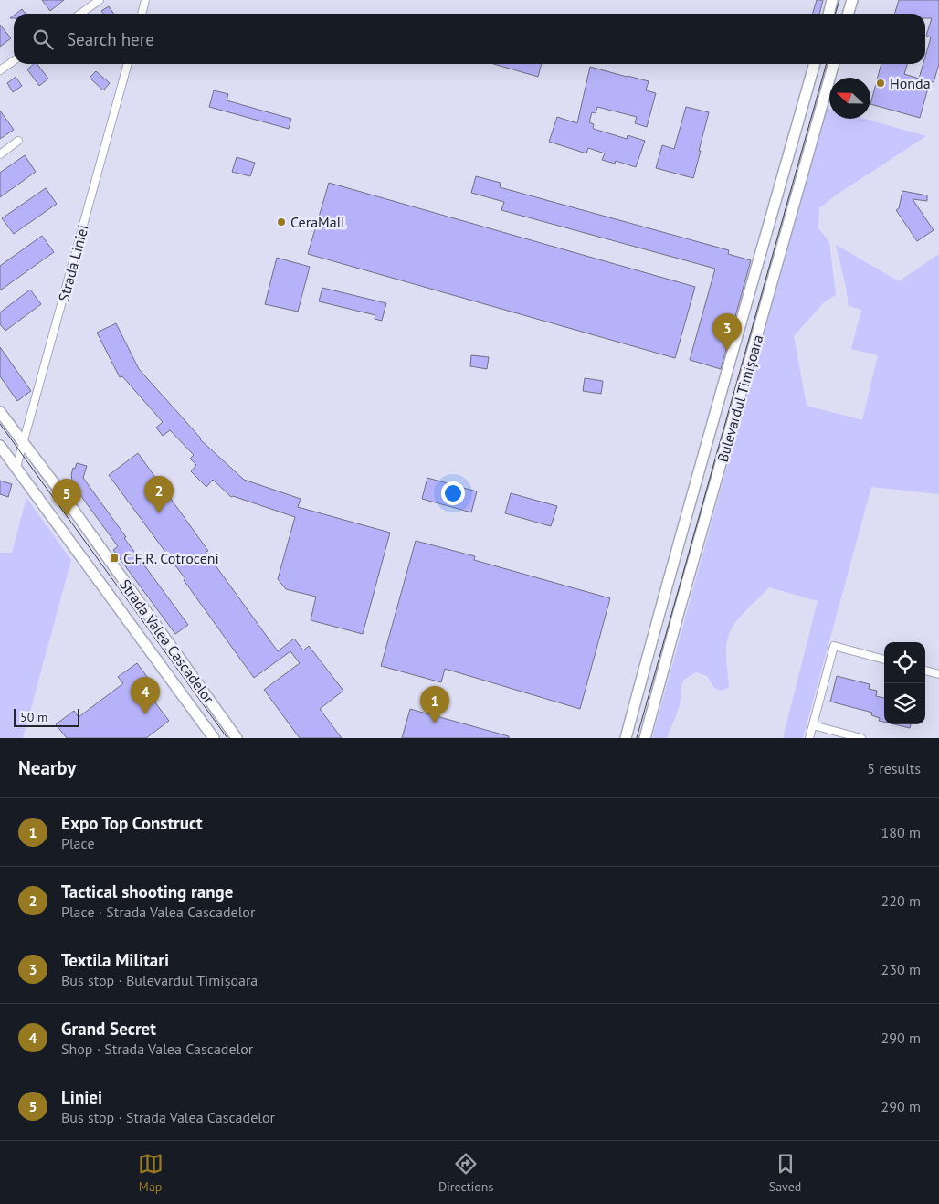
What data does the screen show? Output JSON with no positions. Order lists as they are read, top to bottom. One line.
{"streets":{"main road":["Bulevardul Timișoara","Strada Valea Cascadelor"],"street":["Strada Liniei"]},"crossings":[["Strada Liniei","Strada Valea Cascadelor"]],"places":{"other":["Honda","CeraMall"],"transit":["C.F.R. Cotroceni"]},"scale_bar":"50 m","north":"left","page":{"search":"Search here","pins":["3","2","5","4","1"],"scale":"50 m","heading":["Nearby","5 results"],"list":[{"mark":"1","name":"Expo Top Construct","note":"Place","value":"180 m"},{"mark":"2","name":"Tactical shooting range","note":"Place · Strada Valea Cascadelor","value":"220 m"},{"mark":"3","name":"Textila Militari","note":"Bus stop · Bulevardul Timișoara","value":"230 m"},{"mark":"4","name":"Grand Secret","note":"Shop · Strada Valea Cascadelor","value":"290 m"},{"mark":"5","name":"Liniei","note":"Bus stop · Strada Valea Cascadelor","value":"290 m"}],"nav":["Map","Directions","Saved"]}}
